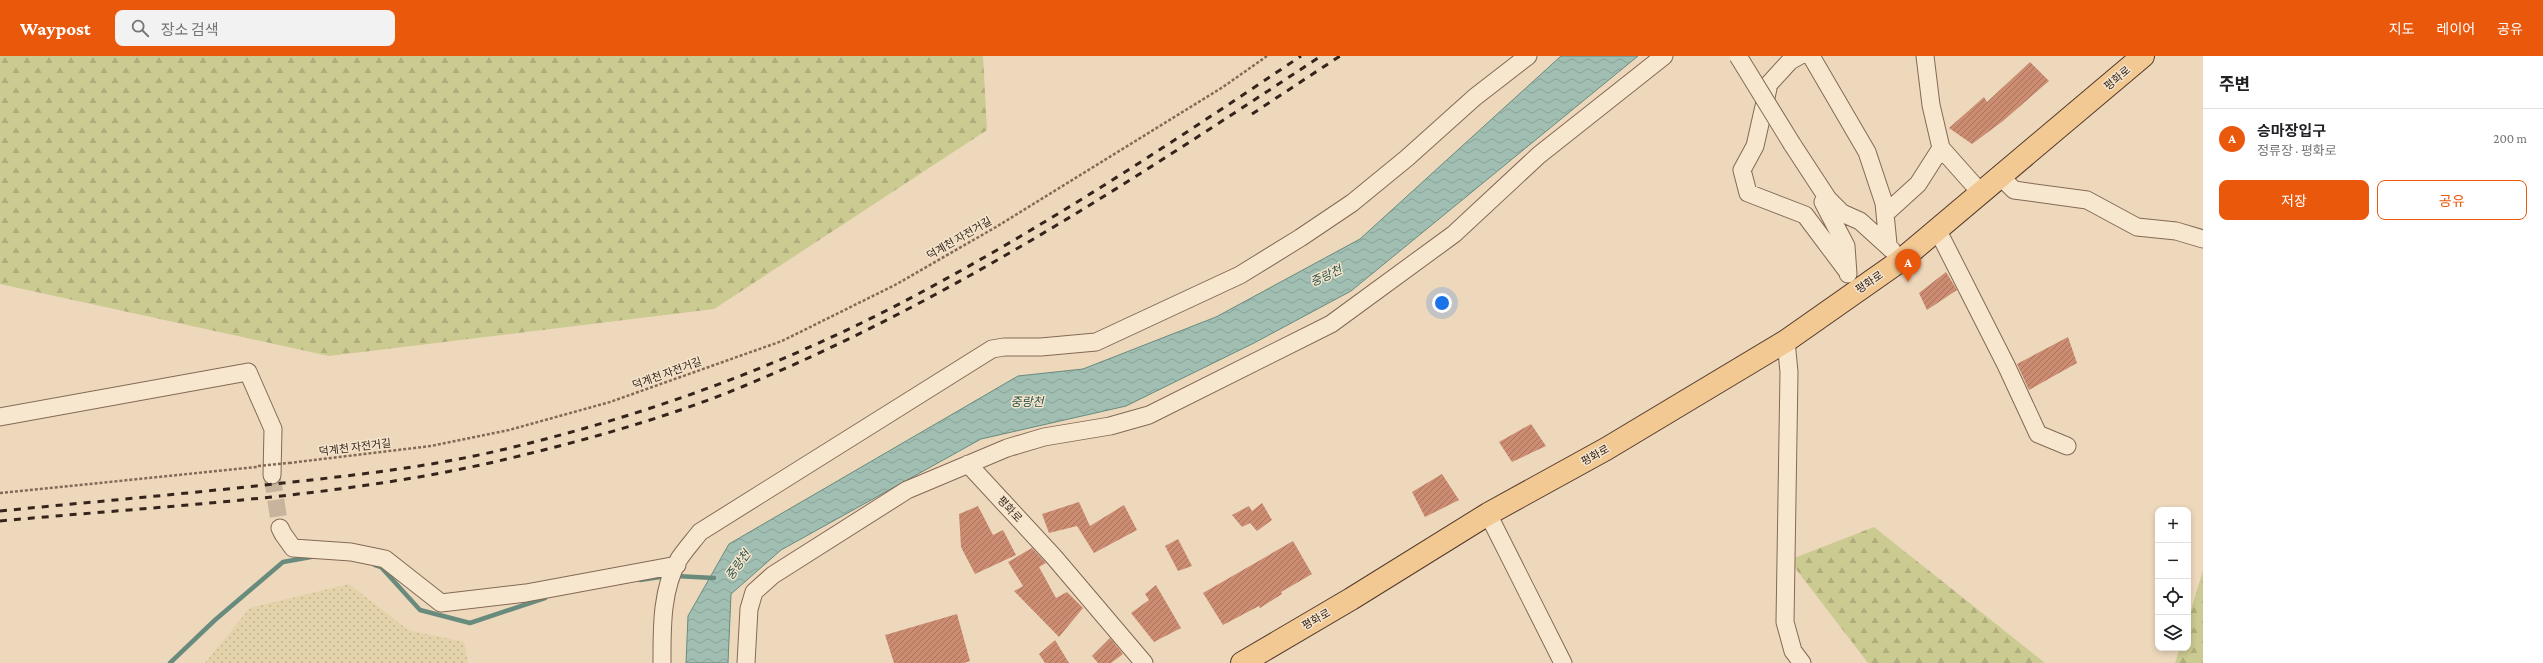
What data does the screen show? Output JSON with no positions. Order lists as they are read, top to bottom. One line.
{"streets":{"main road":["평화로"],"path":["덕계천 자전거길"]},"water":["중랑천"],"page":{"header":"Waypost","search":"장소 검색","nav":["지도","레이어","공유"],"heading":"주변","list":[{"mark":"A","name":"승마장입구","note":"정류장 · 평화로","value":"200 m"}],"buttons":["저장","공유"],"pins":"A","map_buttons":["+","−"]}}
